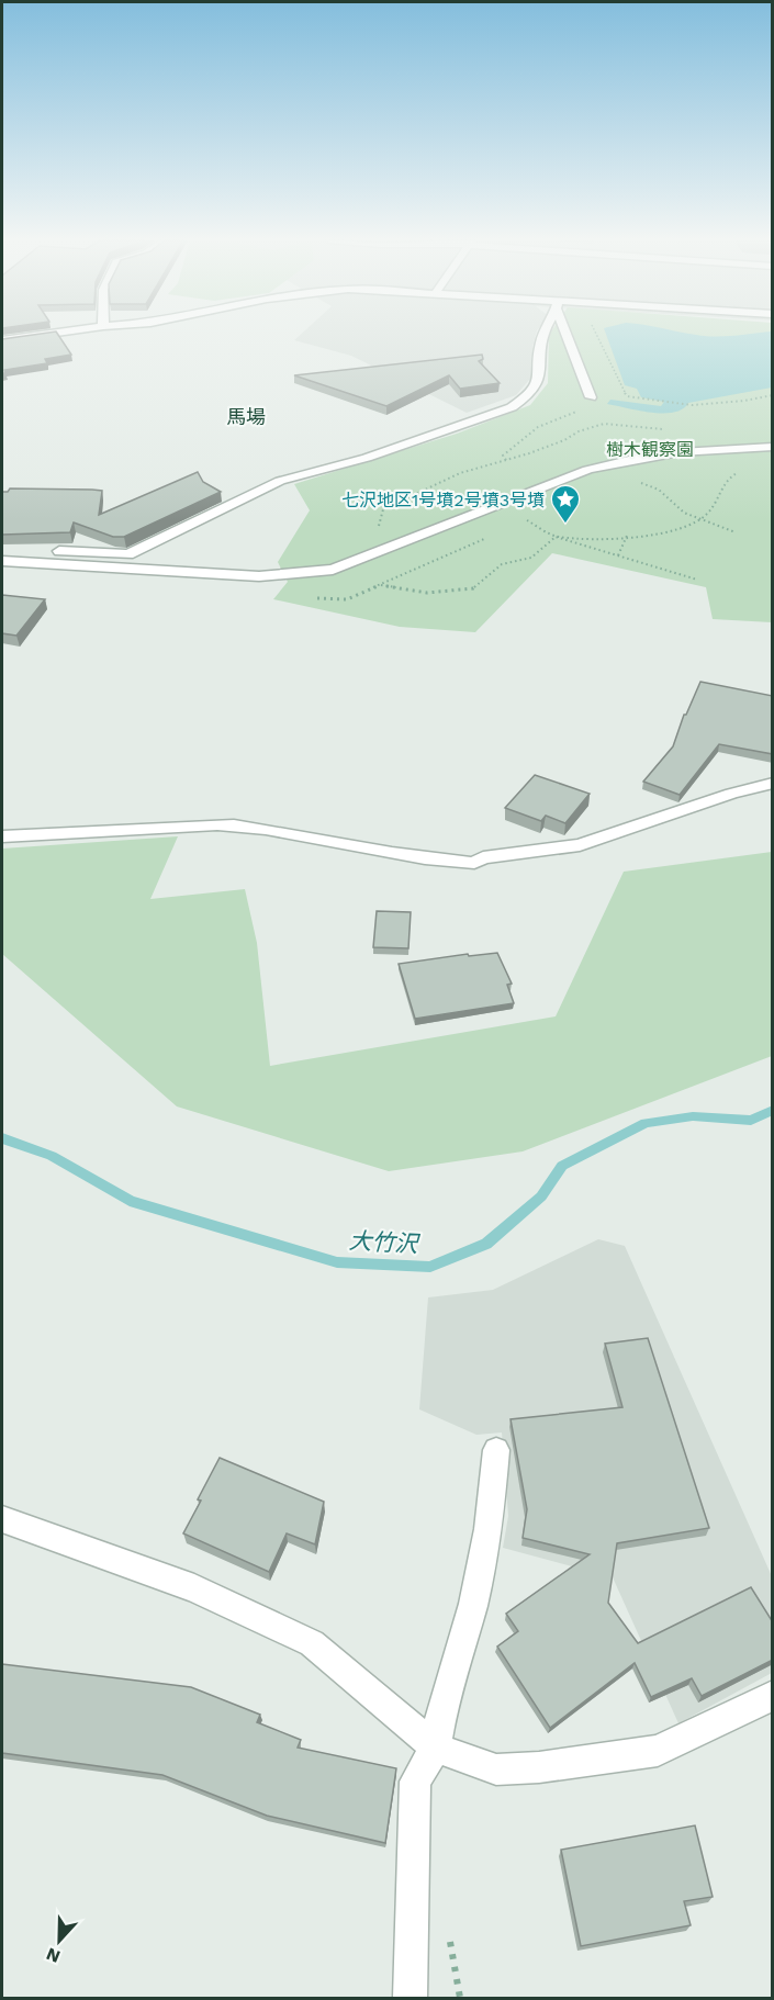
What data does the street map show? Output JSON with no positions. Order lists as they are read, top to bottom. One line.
{"districts":["馬場"],"water":["大竹沢"],"parks":["樹木観察園"],"places":{"place":["七沢地区1号墳2号墳3号墳"]},"north":"bottom"}
